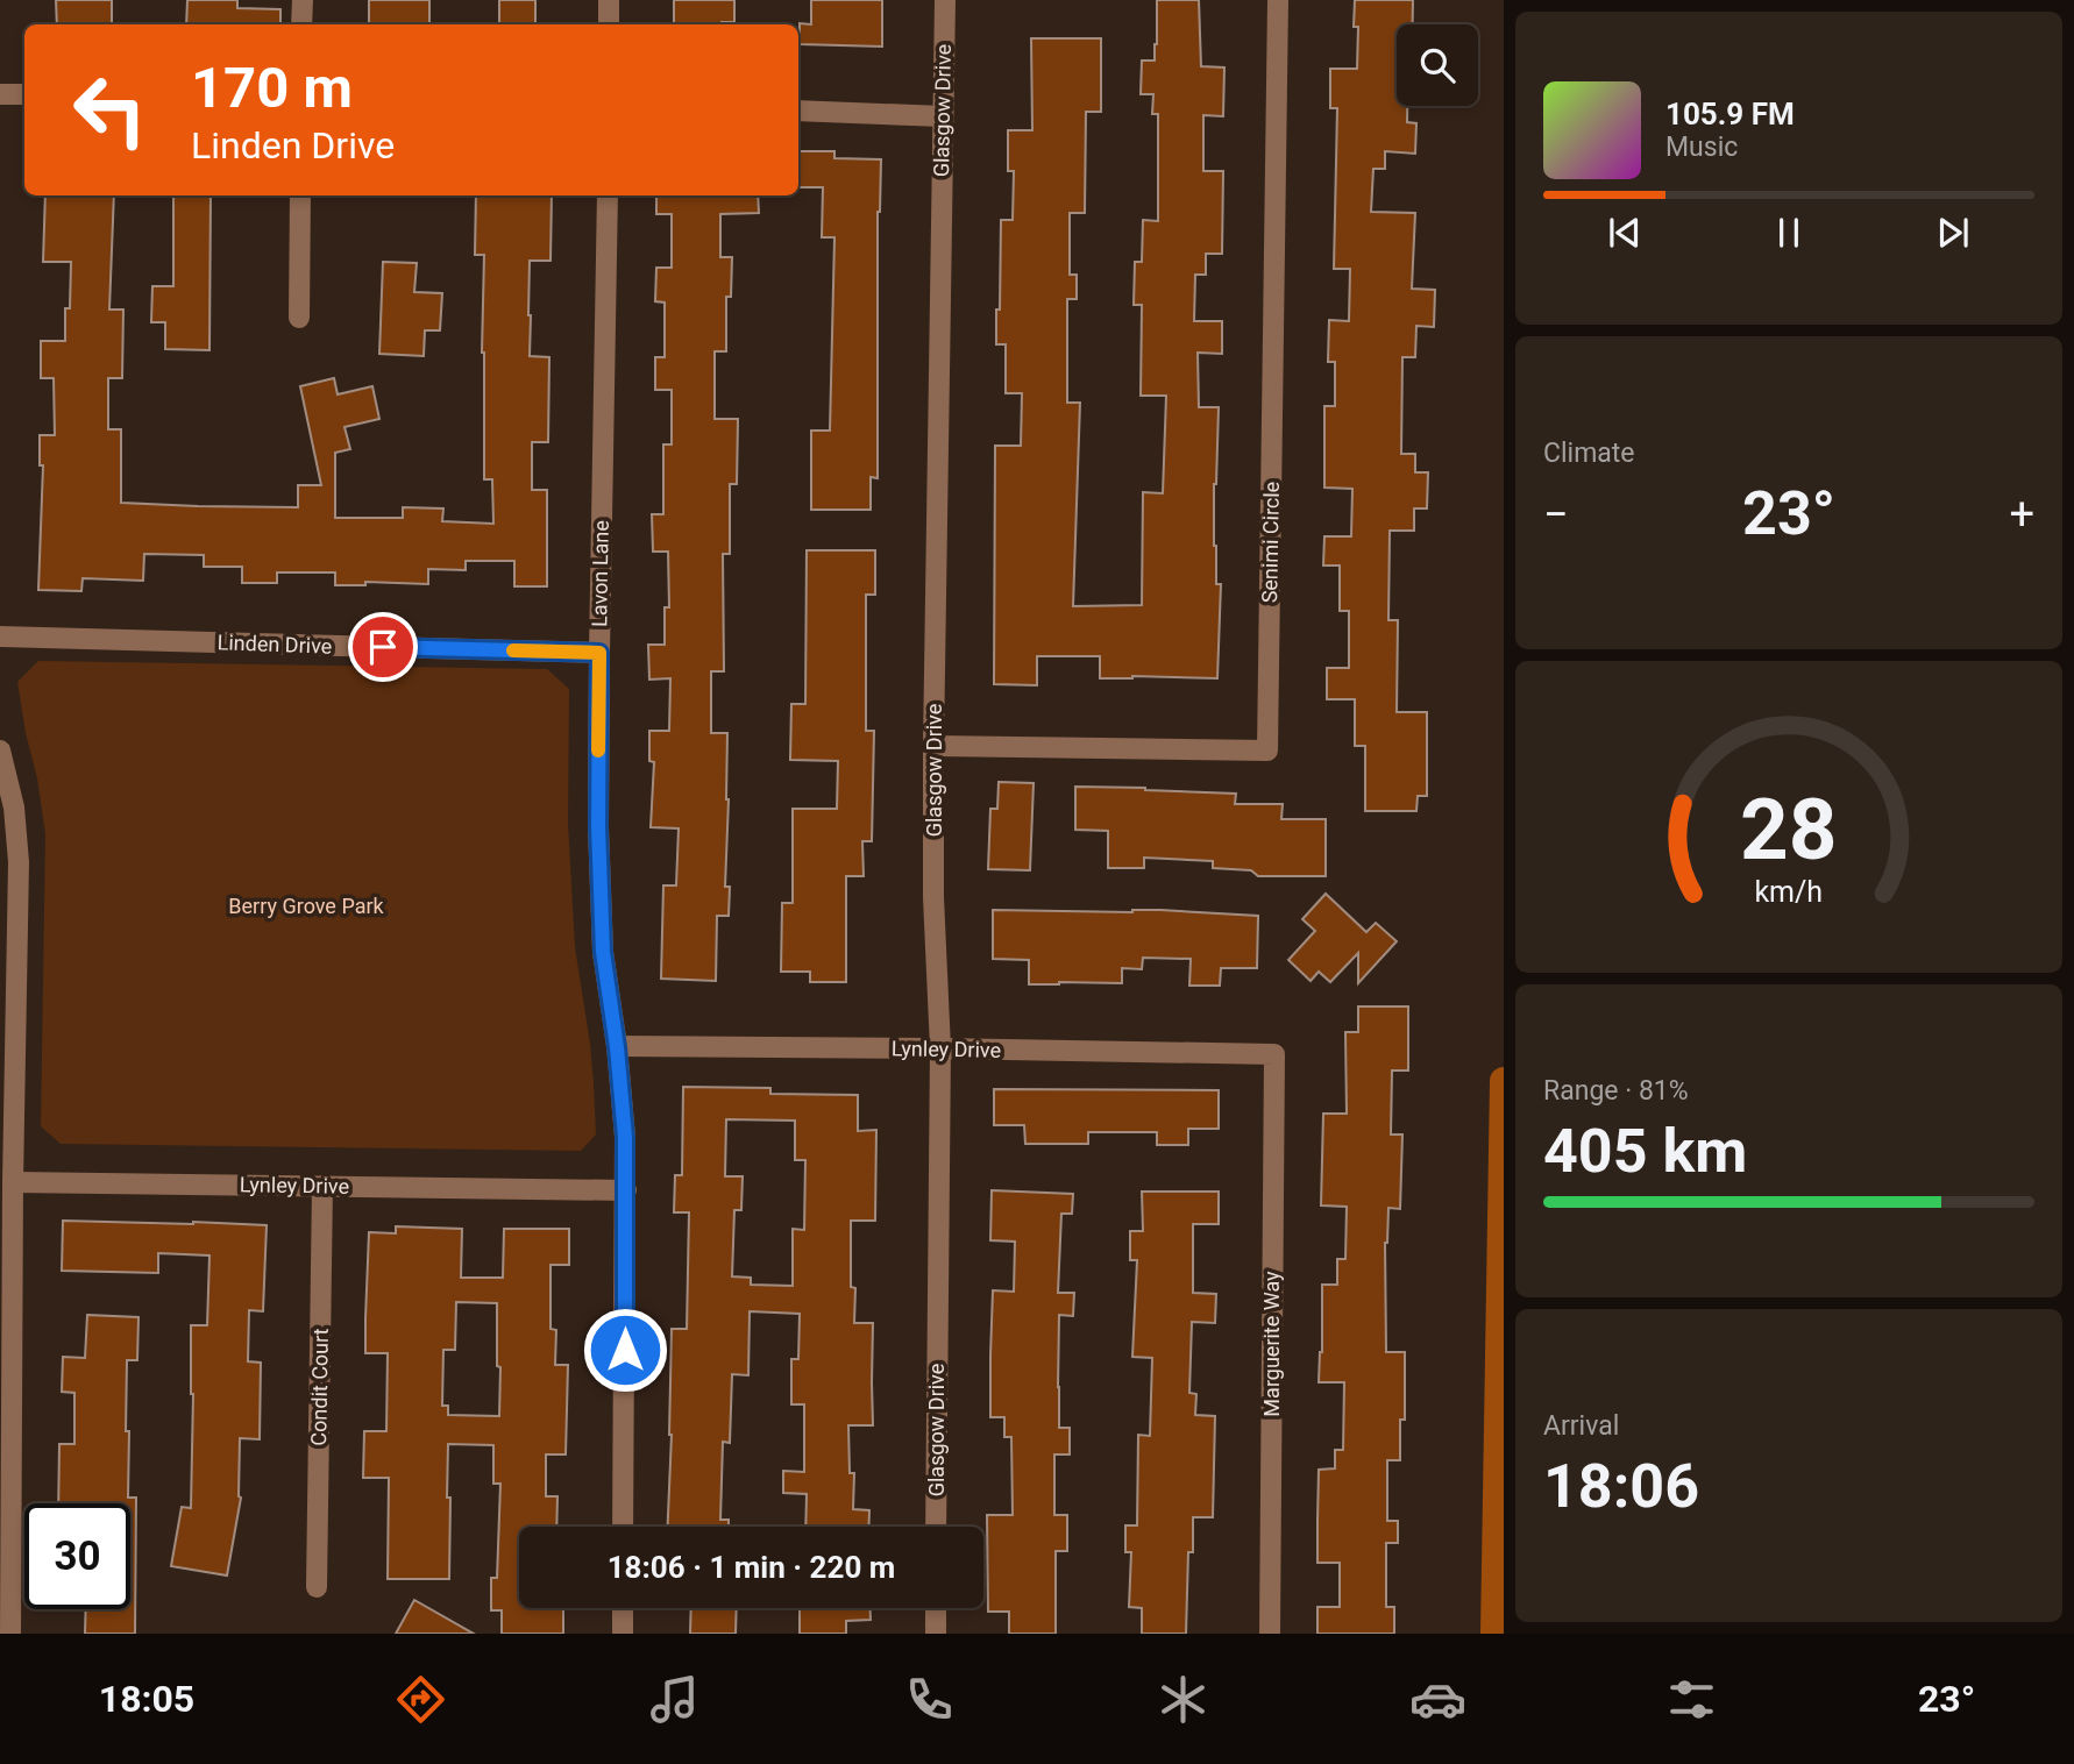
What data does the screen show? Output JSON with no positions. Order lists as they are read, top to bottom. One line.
{"streets":{"street":["Glasgow Drive","Senimi Circle","Lavon Lane","Linden Drive","Lynley Drive","Marguerite Way","Condit Court"]},"crossings":[["Glasgow Drive","Senimi Circle"],["Glasgow Drive","Lynley Drive"],["Lavon Lane","Linden Drive"],["Lavon Lane","Lynley Drive"],["Lynley Drive","Marguerite Way"],["Lynley Drive","Condit Court"]],"parks":["Berry Grove Park"],"page":{"turn":["170 m","Linden Drive"],"song":["105.9 FM","Music"],"tile":["Climate",["Range · 81%","405 km"],["Arrival","18:06"]],"heat":["−","23°","+"],"limit":"30","trip":"18:06 · 1 min · 220 m","tabs":["18:05","23°"],"gauge":["28","km/h"]}}
